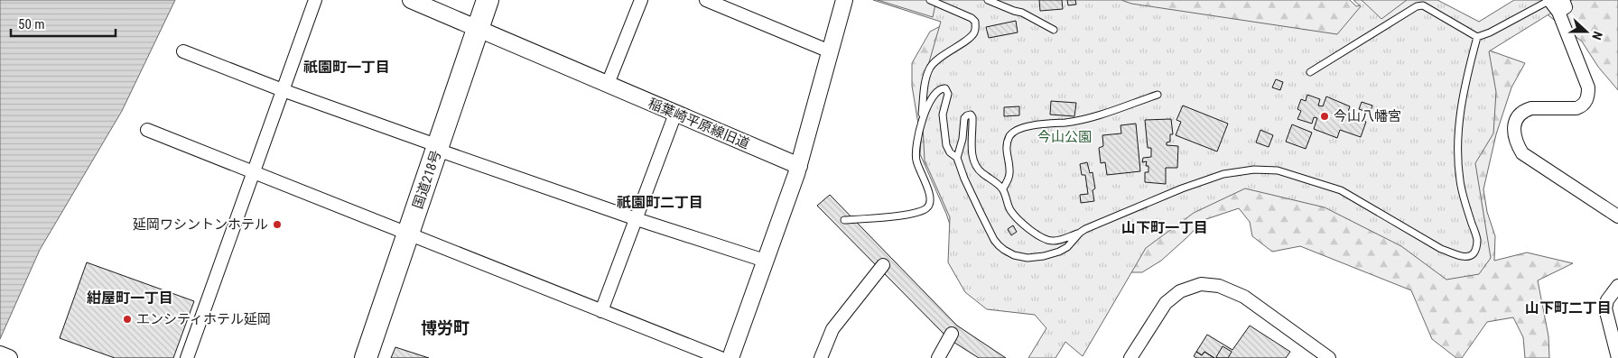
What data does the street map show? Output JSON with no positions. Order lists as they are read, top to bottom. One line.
{"streets":{"highway":["国道218号"],"street":["稲葉崎平原線旧道"]},"crossings":[["稲葉崎平原線旧道","国道218号"]],"districts":["祇園町一丁目","祇園町二丁目","山下町一丁目","紺屋町一丁目","山下町二丁目","博労町"],"parks":["今山公園"],"places":["今山八幡宮","延岡ワシントンホテル","エンシティホテル延岡"],"scale_bar":"50 m","north":"right"}
